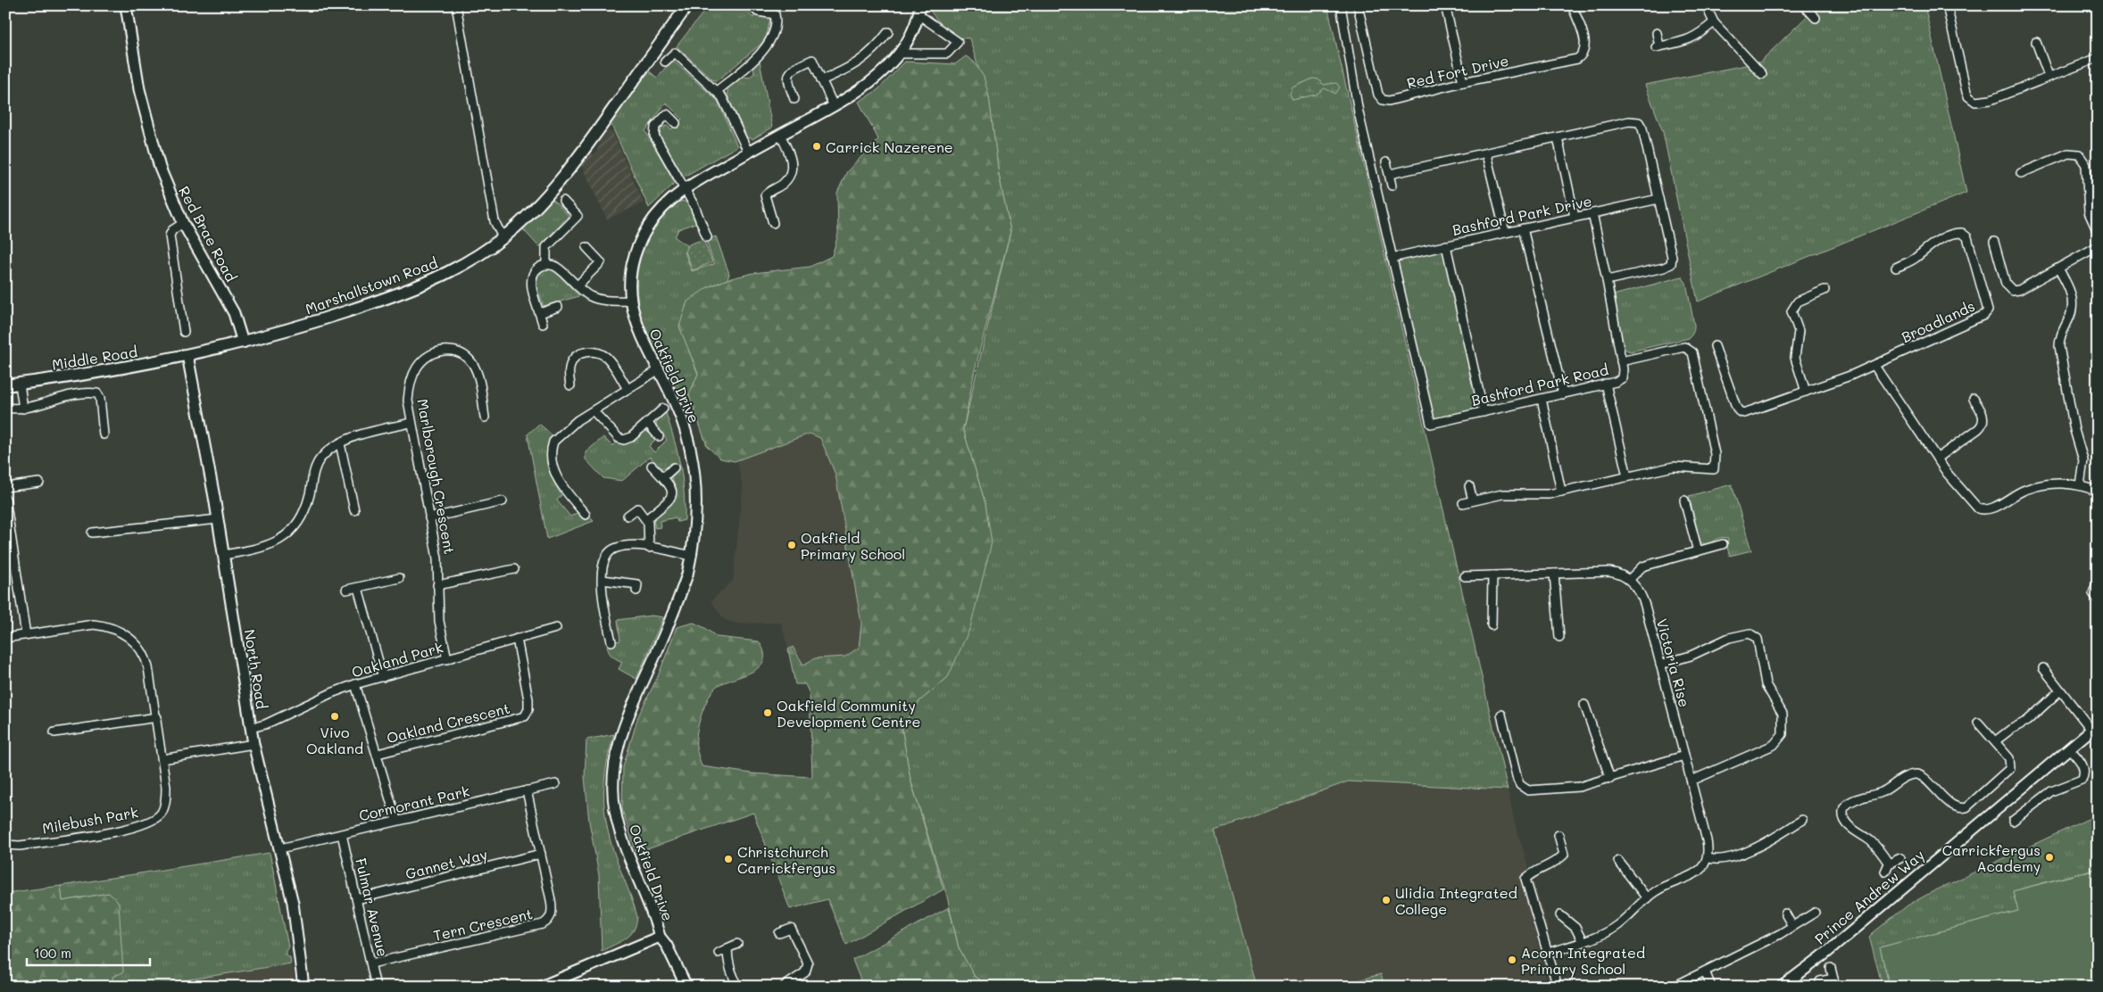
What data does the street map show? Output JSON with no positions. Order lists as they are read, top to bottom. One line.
{"streets":{"main road":["Marshallstown Road","Middle Road"],"street":["Red Fort Drive","Bashford Park Drive","Red Brae Road","Broadlands","Oakfield Drive","Bashford Park Road","Marlborough Crescent","Oakland Park","Victoria Rise","North Road","Oakland Crescent","Cormorant Park","Milebush Park","Gannet Way","Prince Andrew Way","Fulmar Avenue","Tern Crescent"]},"crossings":[["Bashford Park Drive","Bashford Park Road"],["Red Brae Road","Marshallstown Road"],["Marshallstown Road","Middle Road"],["Marshallstown Road","North Road"],["Middle Road","North Road"],["Marlborough Crescent","Oakland Park"],["Oakland Park","North Road"],["Oakland Park","Oakland Crescent"],["North Road","Cormorant Park"],["Cormorant Park","Fulmar Avenue"],["Cormorant Park","Tern Crescent"],["Gannet Way","Fulmar Avenue"],["Gannet Way","Tern Crescent"],["Fulmar Avenue","Tern Crescent"]],"places":["Carrick Nazerene","Oakfield Primary School","Oakfield Community Development Centre","Vivo Oakland","Carrickfergus Academy","Christchurch Carrickfergus","Ulidia Integrated College","Acorn Integrated Primary School"],"scale_bar":"100 m"}
